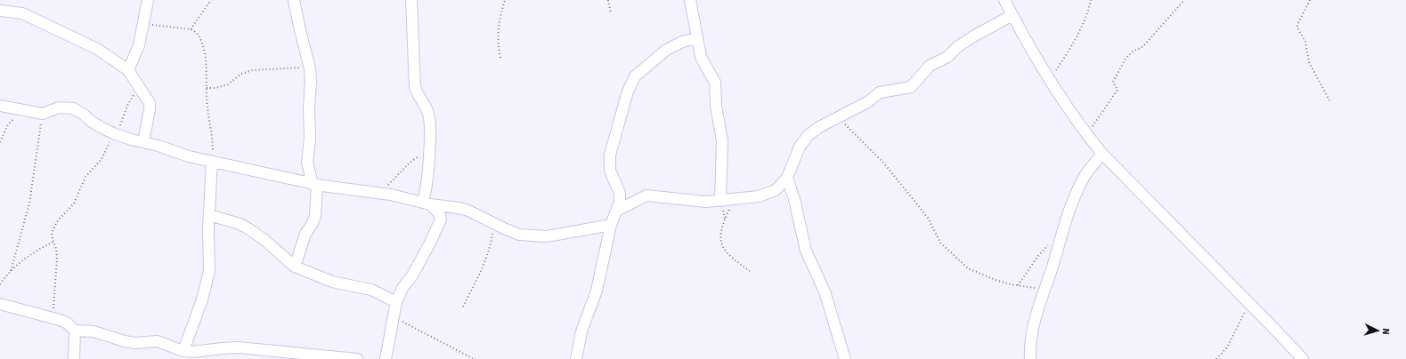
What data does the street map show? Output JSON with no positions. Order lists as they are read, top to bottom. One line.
{"north":"right"}
